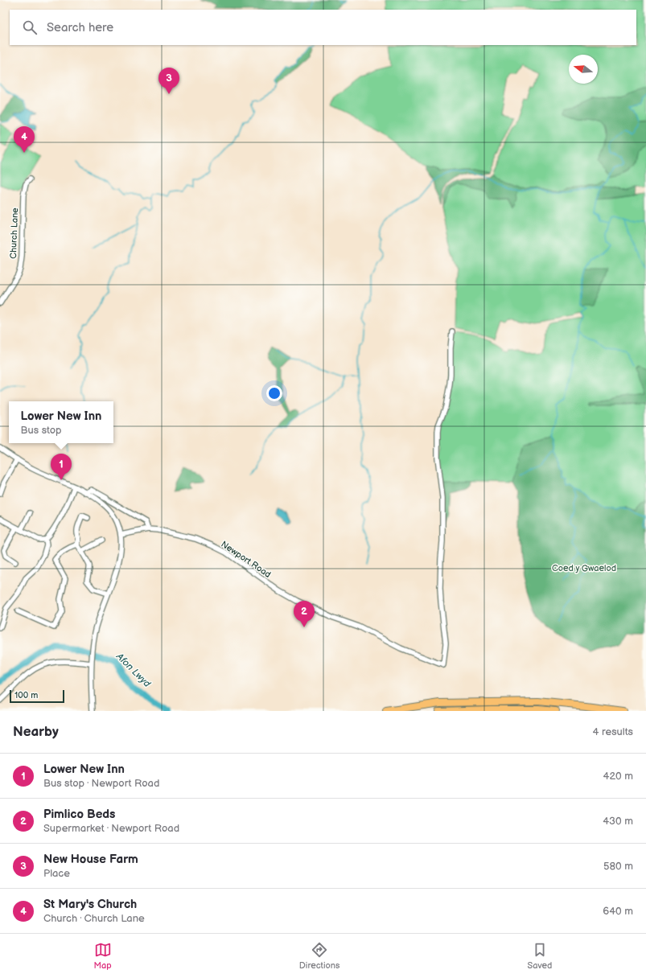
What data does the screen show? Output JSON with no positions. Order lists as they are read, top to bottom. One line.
{"streets":{"street":["Church Lane","Newport Road"]},"water":["Afon Lwyd"],"parks":["Coed y Gwaelod"],"scale_bar":"100 m","north":"left","page":{"search":"Search here","pins":["3","4","1","2"],"popup":["Lower New Inn","Bus stop"],"scale":"100 m","heading":["Nearby","4 results"],"list":[{"mark":"1","name":"Lower New Inn","note":"Bus stop · Newport Road","value":"420 m"},{"mark":"2","name":"Pimlico Beds","note":"Supermarket · Newport Road","value":"430 m"},{"mark":"3","name":"New House Farm","note":"Place","value":"580 m"},{"mark":"4","name":"St Mary's Church","note":"Church · Church Lane","value":"640 m"}],"nav":["Map","Directions","Saved"]}}
